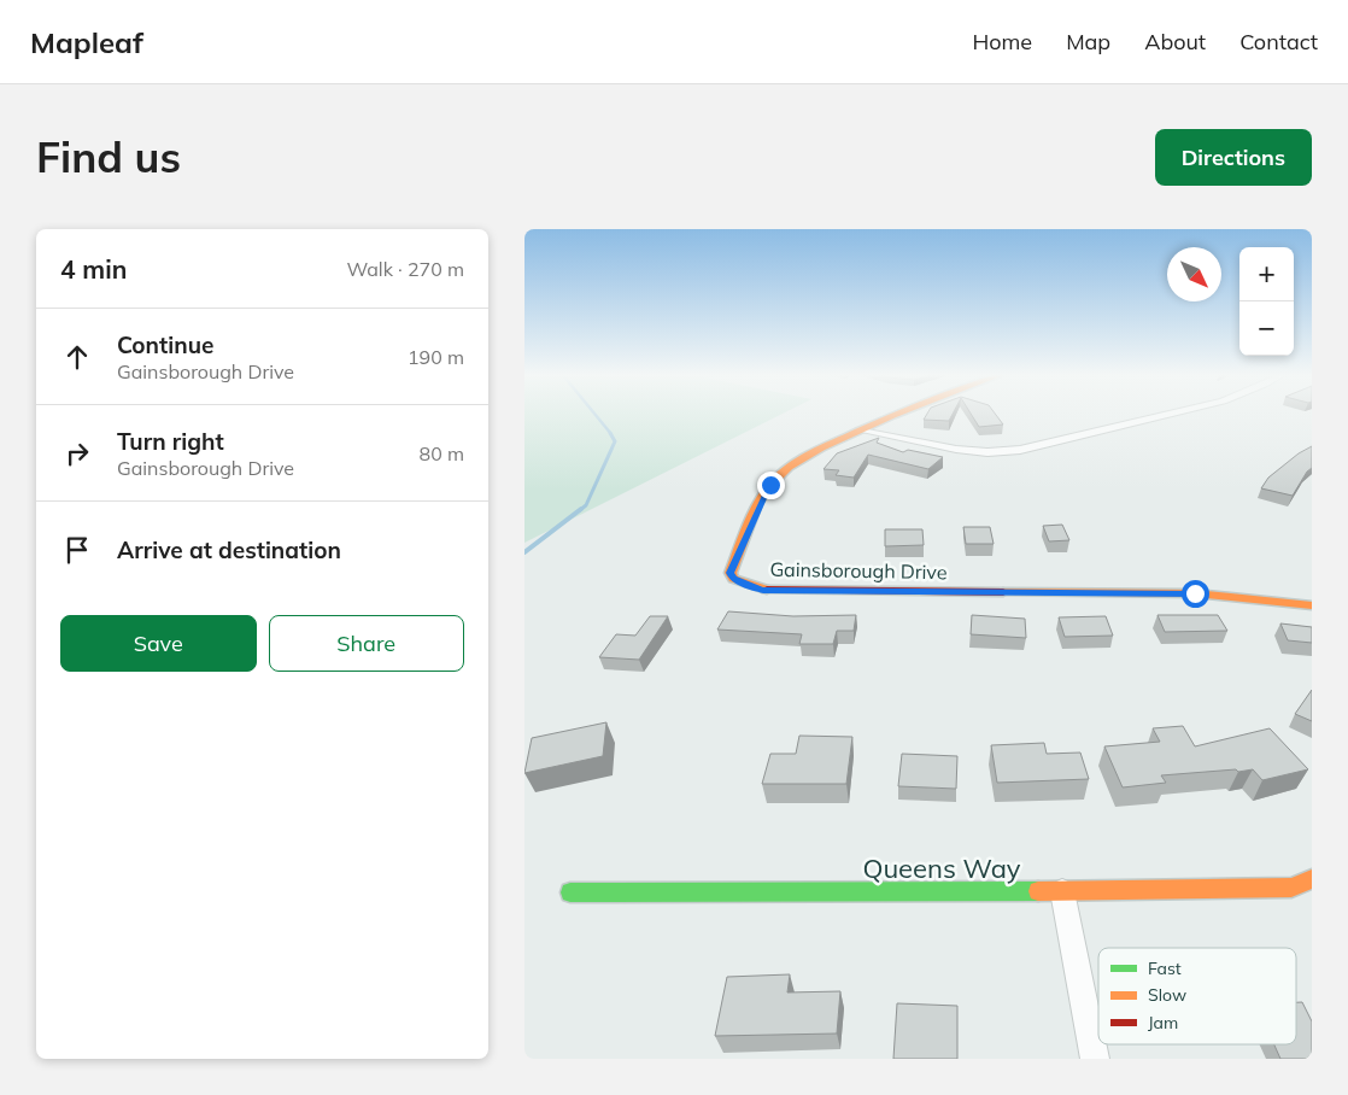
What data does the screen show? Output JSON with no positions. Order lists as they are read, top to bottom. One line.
{"streets":{"street":["Gainsborough Drive","Queens Way"]},"legend":["Fast","Slow","Jam"],"north":"bottom right","page":{"header":"Mapleaf","nav":["Home","Map","About","Contact"],"buttons":["Directions",["Save","Share"]],"title":"Find us","heading":["4 min","Walk · 270 m"],"map_buttons":["+","−"],"list":[["Continue","Gainsborough Drive","190 m"],["Turn right","Gainsborough Drive","80 m"],"Arrive at destination"]}}
